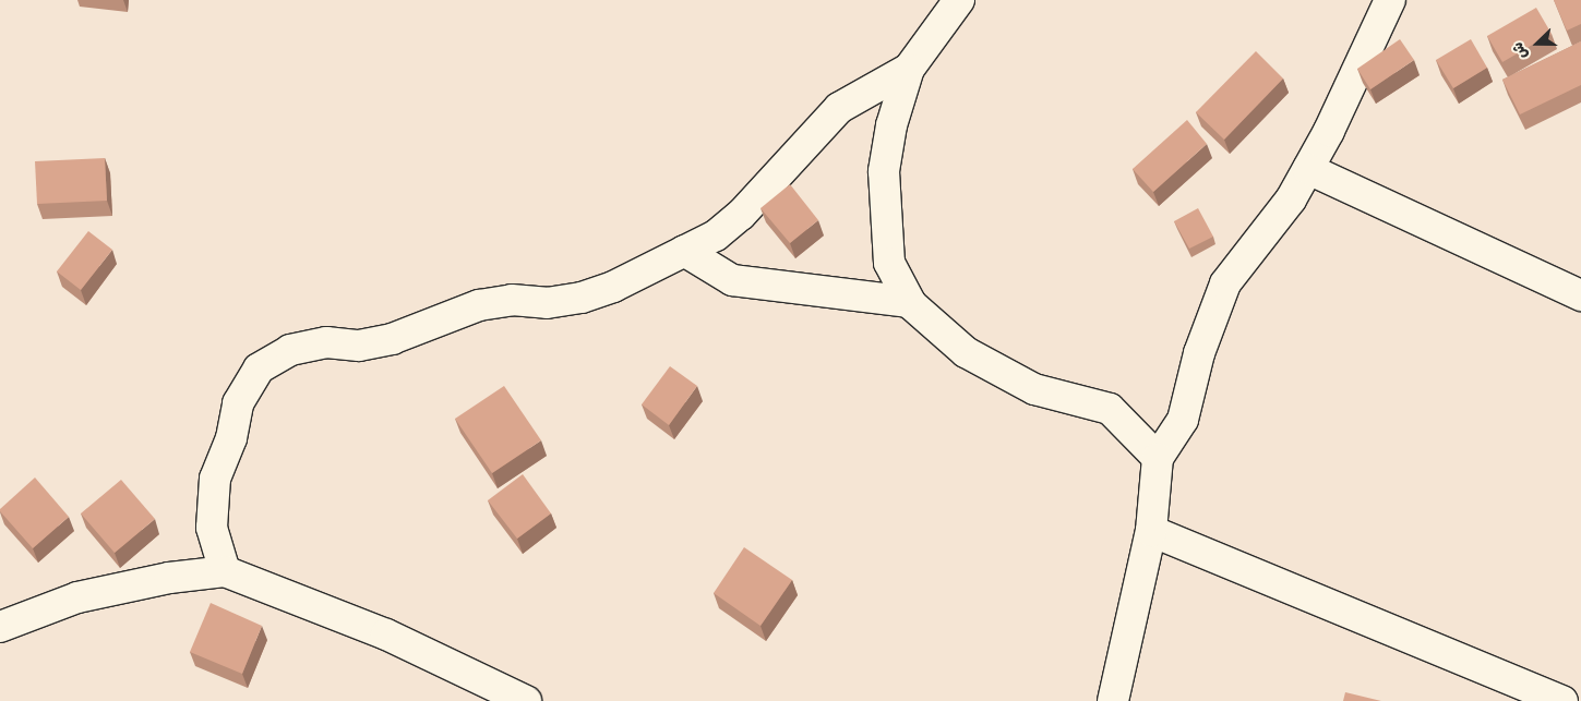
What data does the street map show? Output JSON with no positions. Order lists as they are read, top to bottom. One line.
{"north":"left"}
